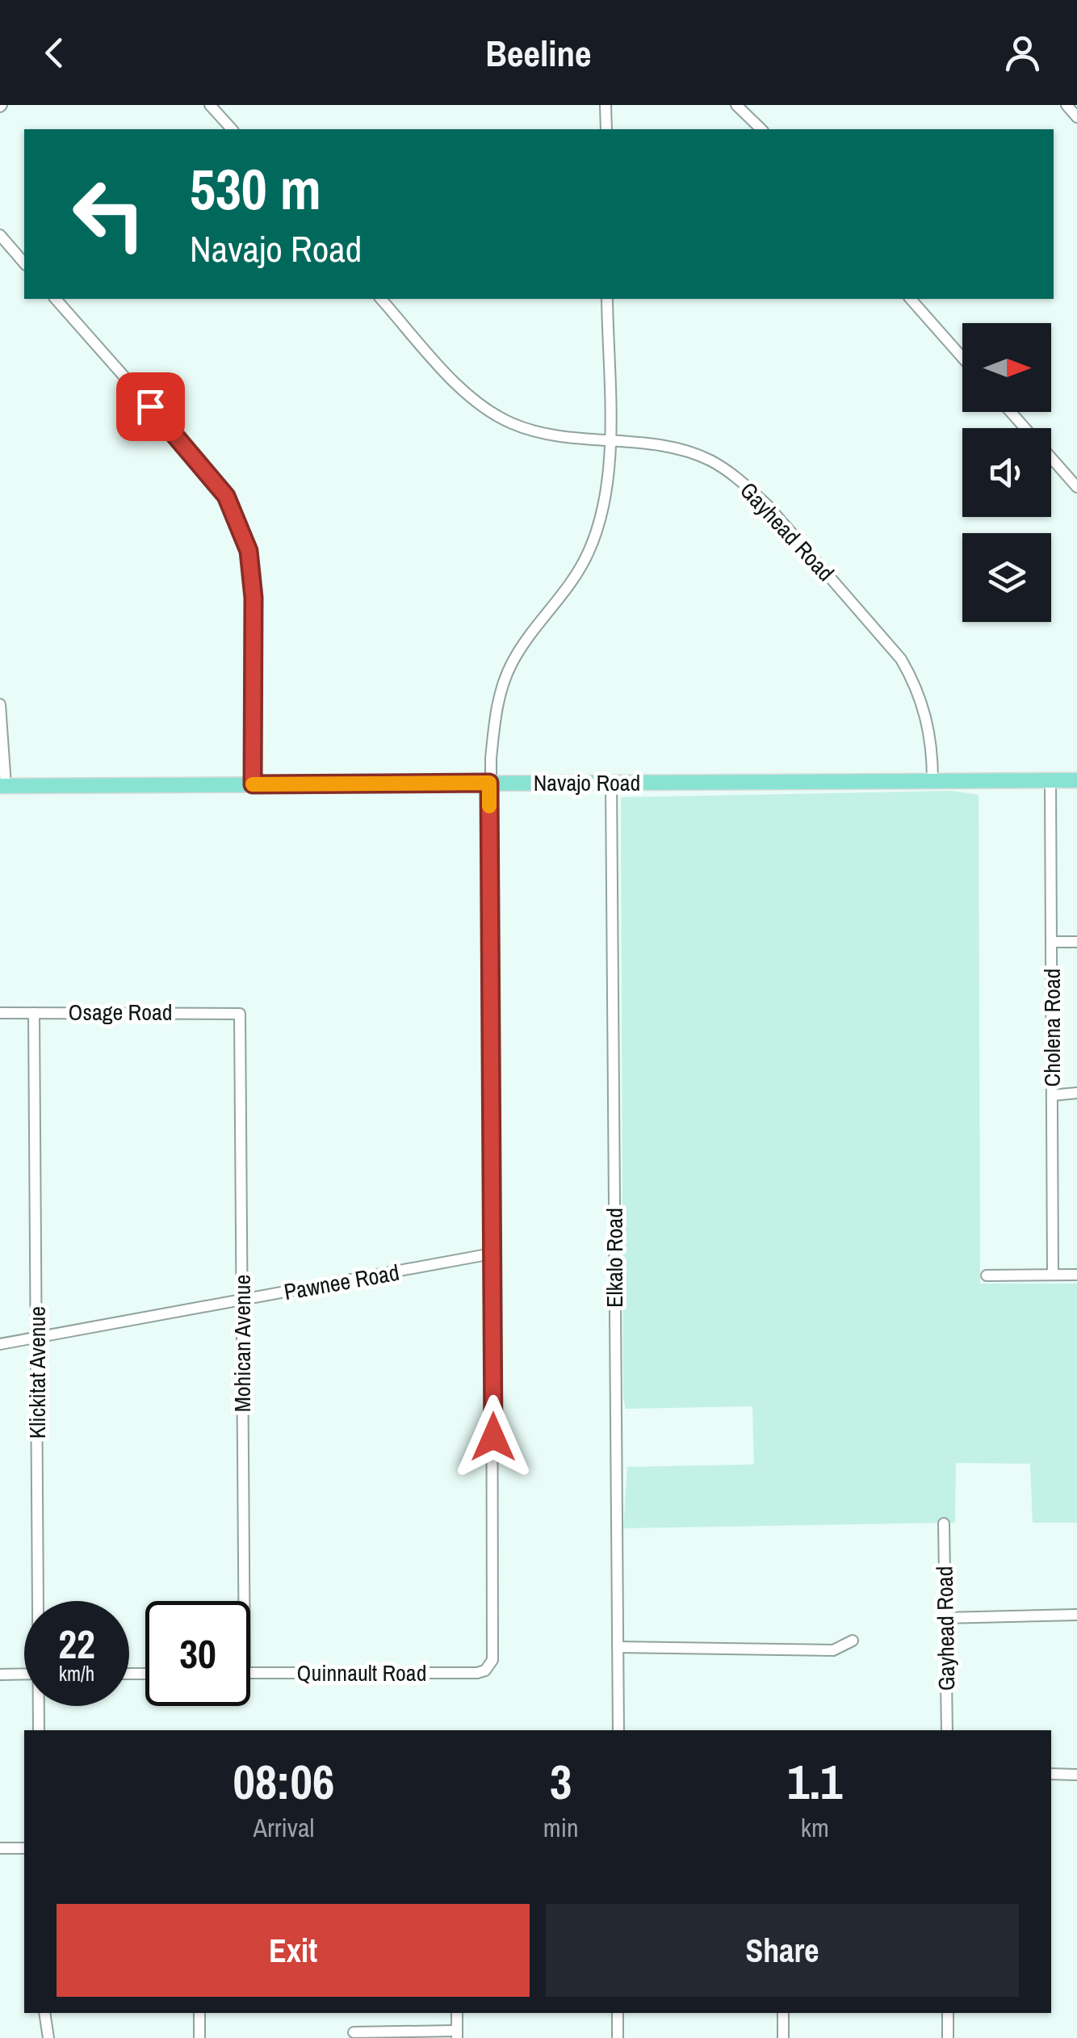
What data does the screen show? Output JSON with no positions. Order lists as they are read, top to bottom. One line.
{"streets":{"main road":["Navajo Road"],"street":["Gayhead Road","Osage Road","Cholena Road","Elkalo Road","Pawnee Road","Mohican Avenue","Klickitat Avenue","Quinnault Road"]},"crossings":[["Gayhead Road","Navajo Road"],["Navajo Road","Cholena Road"],["Navajo Road","Elkalo Road"],["Osage Road","Mohican Avenue"],["Osage Road","Klickitat Avenue"],["Pawnee Road","Mohican Avenue"],["Pawnee Road","Klickitat Avenue"],["Pawnee Road","Quinnault Road"]],"north":"right","page":{"header":"Beeline","turn":["530 m","Navajo Road"],"speed":"22 km/h","limit":"30","eta":["08:06","Arrival","3","min","1.1","km"],"buttons":["Exit","Share"]}}
